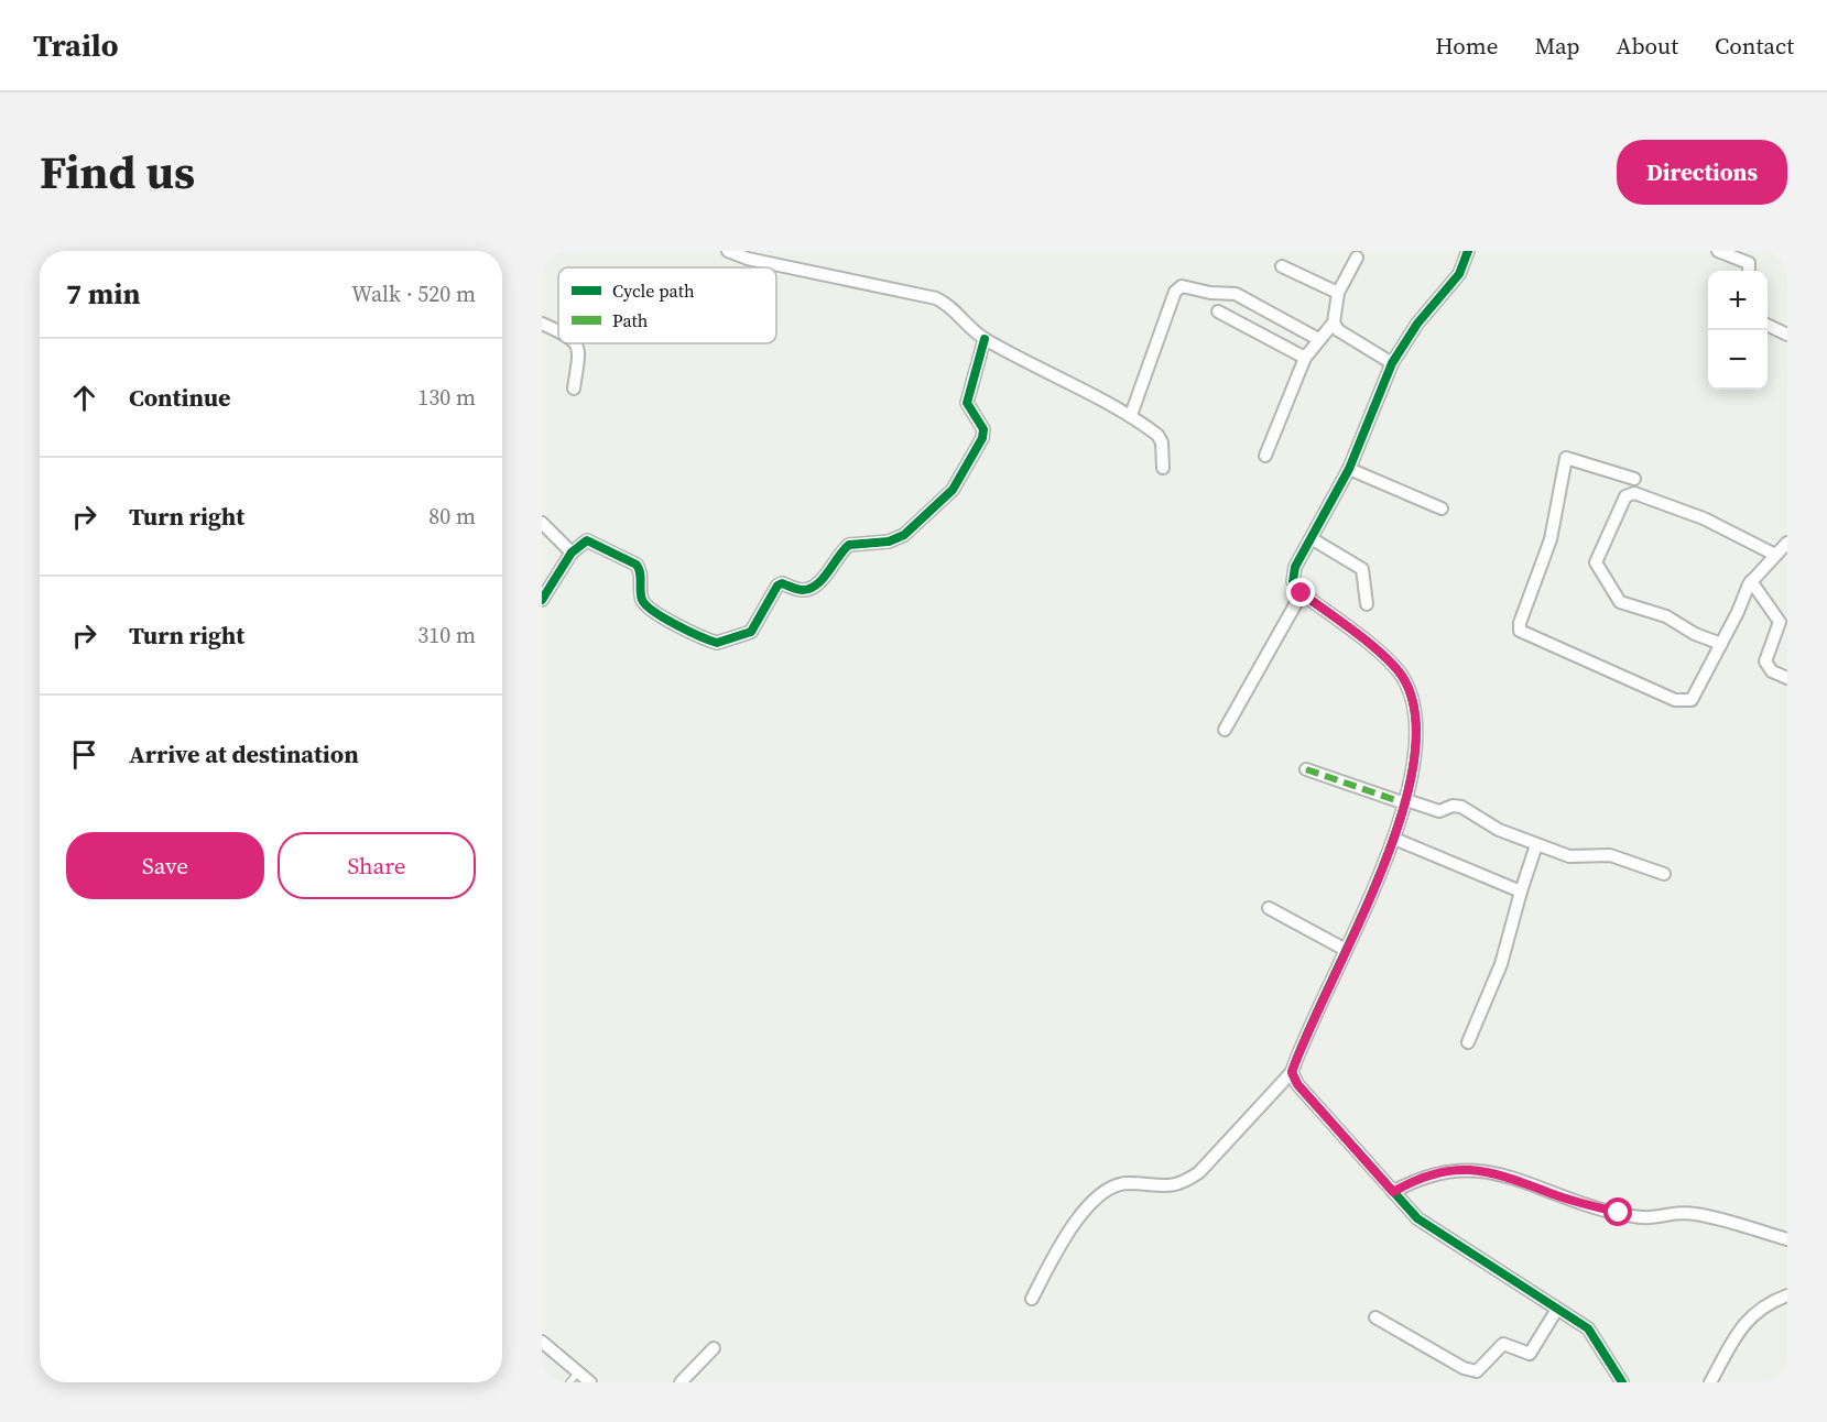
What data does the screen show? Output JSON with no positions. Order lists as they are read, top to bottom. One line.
{"legend":["Cycle path","Path"],"page":{"header":"Trailo","nav":["Home","Map","About","Contact"],"title":"Find us","buttons":["Directions",["Save","Share"]],"heading":["7 min","Walk · 520 m"],"map_buttons":["+","−"],"list":[["Continue","130 m"],["Turn right","80 m"],["Turn right","310 m"],"Arrive at destination"]}}
